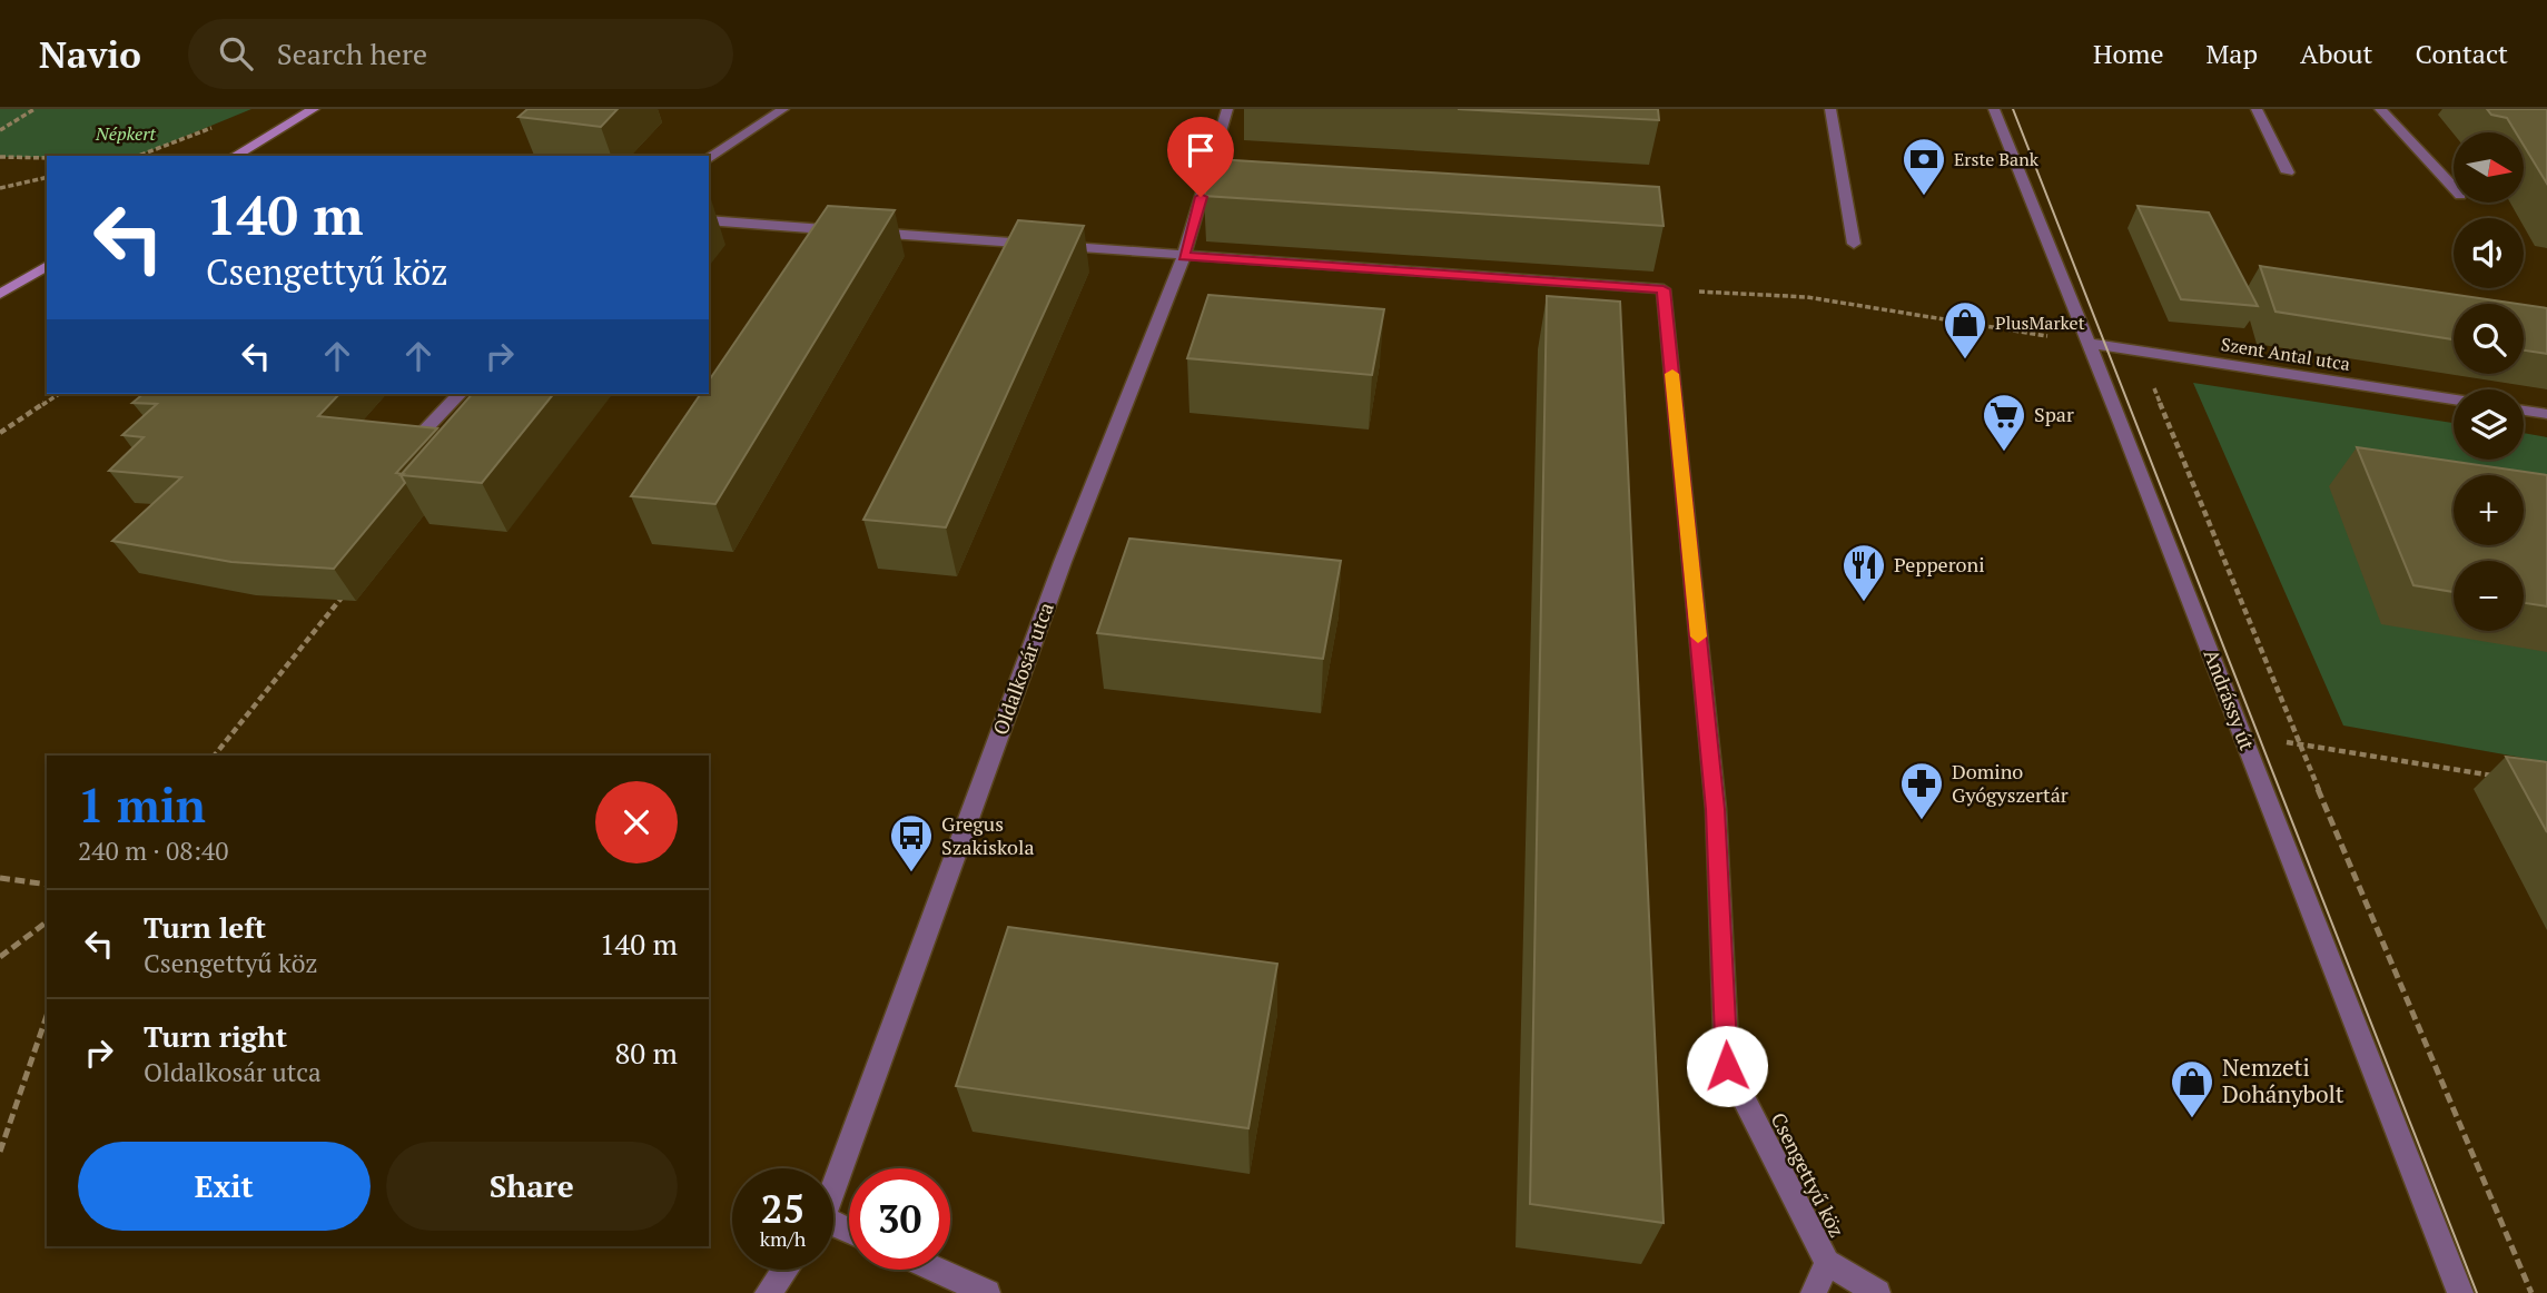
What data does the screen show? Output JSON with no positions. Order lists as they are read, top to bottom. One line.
{"streets":{"street":["Szent Antal utca","Oldalkosár utca","Andrássy út","Csengettyű köz"]},"crossings":[["Szent Antal utca","Andrássy út"]],"parks":["Népkert"],"places":{"bank":["Erste Bank"],"shop":["PlusMarket","Nemzeti Dohánybolt"],"supermarket":["Spar"],"restaurant":["Pepperoni"],"pharmacy":["Domino Gyógyszertár"],"bus stop":["Gregus Szakiskola"]},"north":"right","page":{"header":"Navio","search":"Search here","nav":["Home","Map","About","Contact"],"map_buttons":["+","−"],"turn":["140 m","Csengettyű köz"],"heading":["1 min","240 m · 08:40"],"list":[{"name":"Turn left","note":"Csengettyű köz","value":"140 m"},{"name":"Turn right","note":"Oldalkosár utca","value":"80 m"}],"buttons":["Exit","Share"],"speed":"25 km/h","limit":"30"}}
